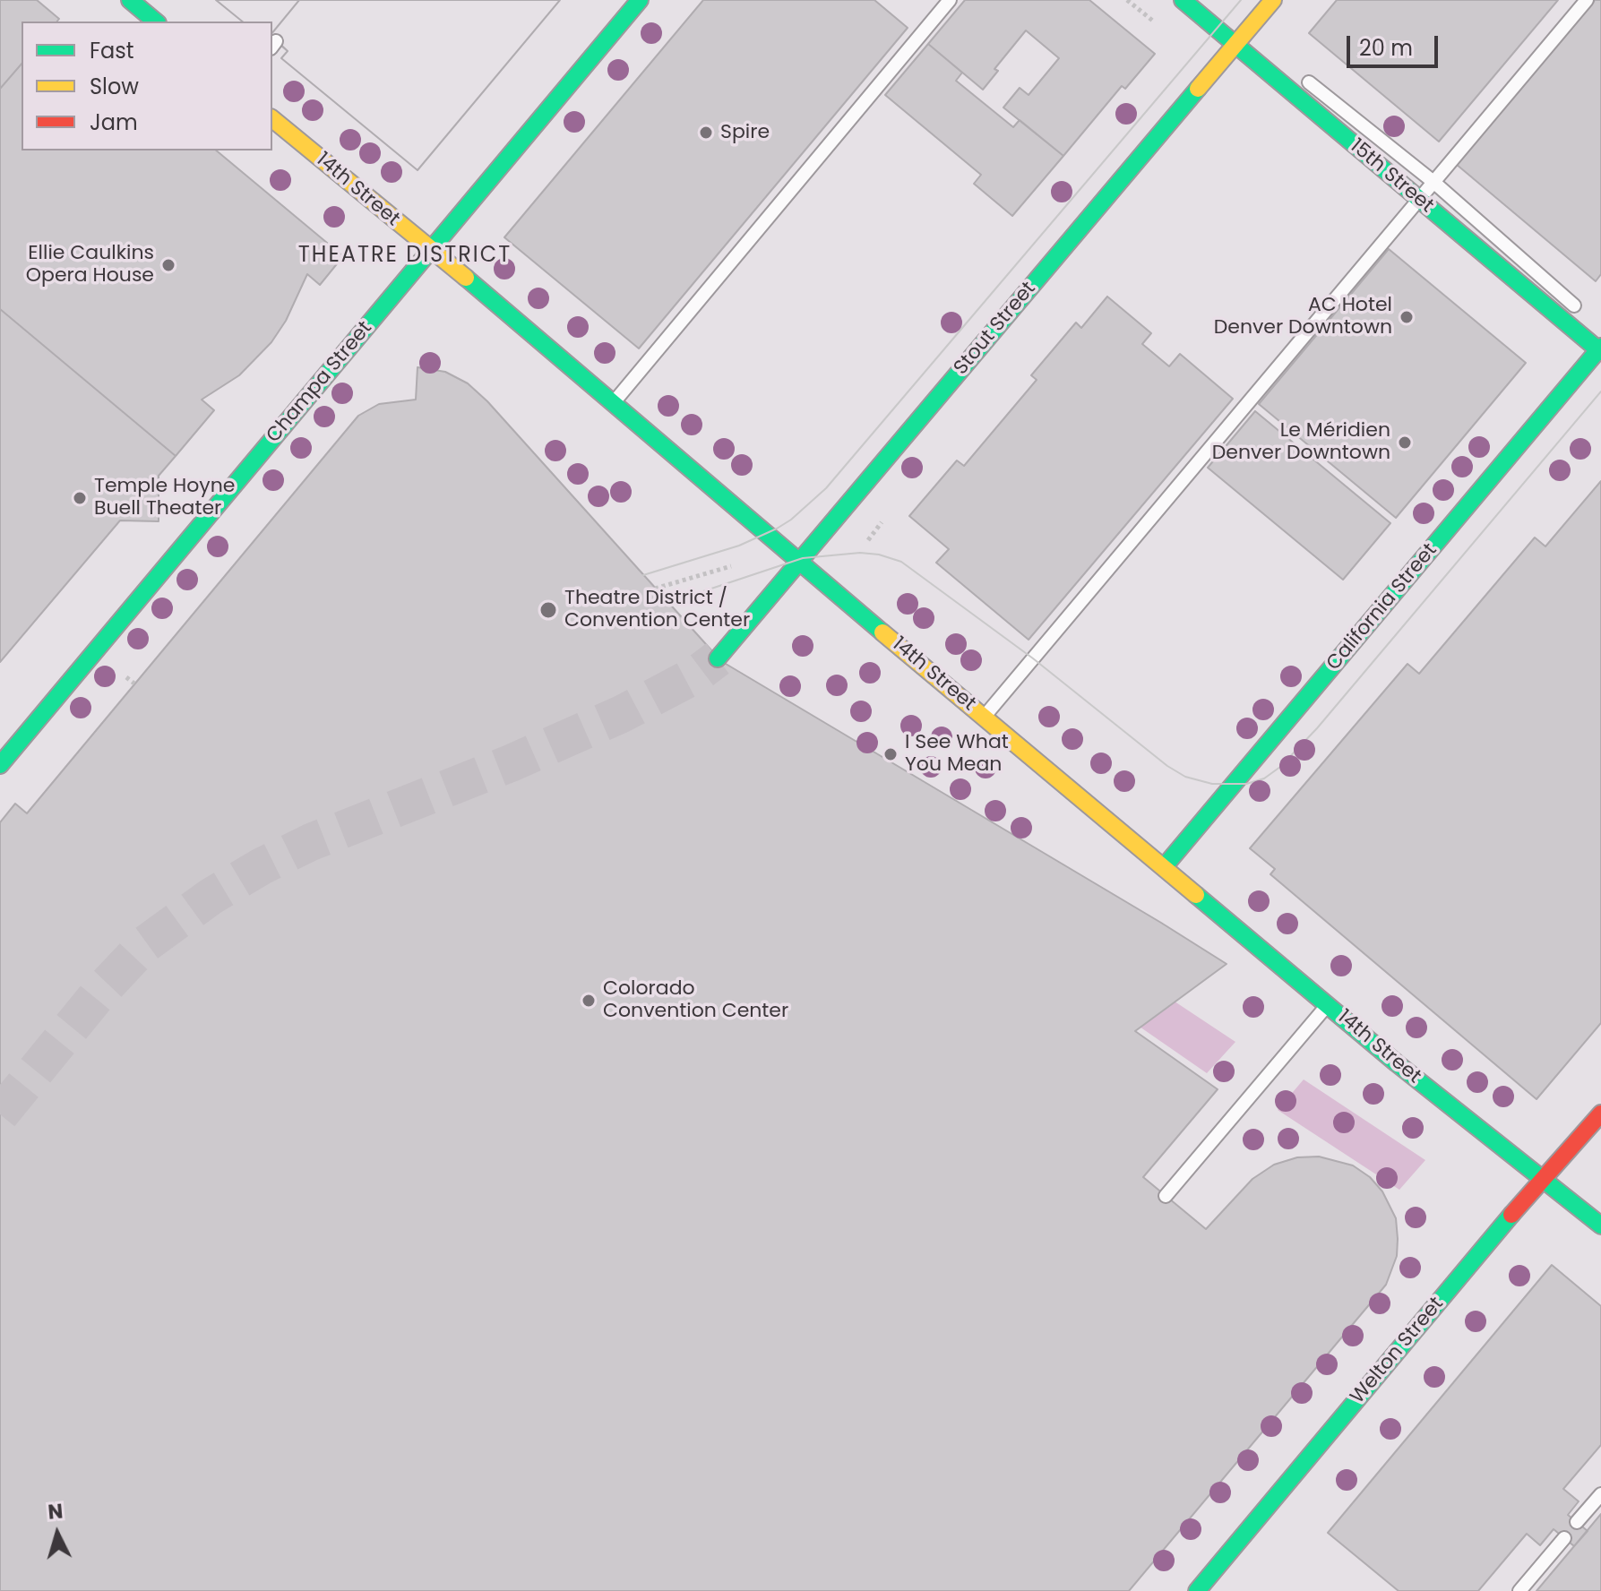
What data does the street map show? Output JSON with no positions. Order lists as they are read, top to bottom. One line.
{"streets":{"main road":["15th Street","14th Street","Stout Street","Champa Street","California Street","Welton Street"]},"crossings":[["15th Street","Stout Street"],["15th Street","California Street"],["14th Street","Stout Street"],["14th Street","Champa Street"],["14th Street","California Street"],["14th Street","Welton Street"]],"districts":["THEATRE DISTRICT"],"places":["Spire","Ellie Caulkins Opera House","AC Hotel Denver Downtown","Le Méridien Denver Downtown","Temple Hoyne Buell Theater","Theatre District / Convention Center","I See What You Mean","Colorado Convention Center"],"legend":["Fast","Slow","Jam"],"scale_bar":"20 m","north":"top"}
